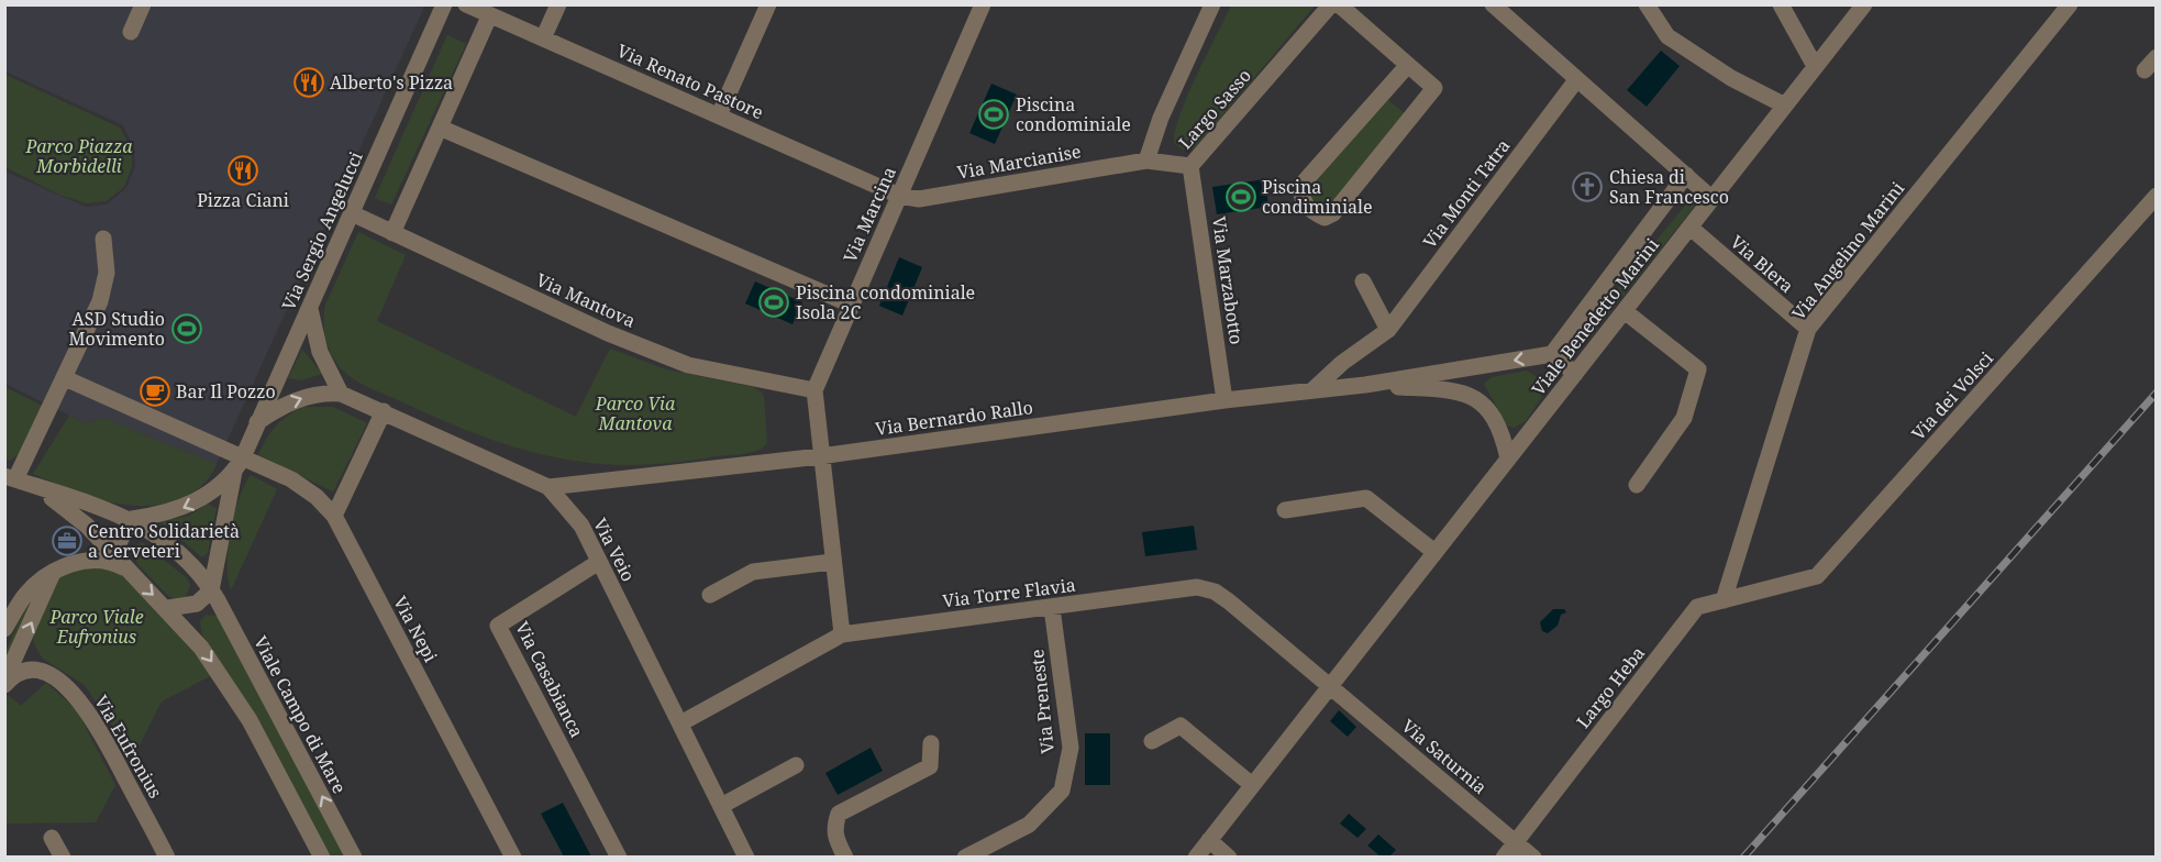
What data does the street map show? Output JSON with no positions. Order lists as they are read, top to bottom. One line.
{"streets":{"street":["Via Renato Pastore","Largo Sasso","Via Marcianise","Via Monti Tatra","Via Marcina","Via Sergio Angelucci","Via Angelino Marini","Via Blera","Via Marzabotto","Via Mantova","Viale Benedetto Marini","Via dei Volsci","Via Bernardo Rallo","Via Veio","Via Torre Flavia","Via Nepi","Via Casabianca","Largo Heba","Via Preneste","Viale Campo di Mare","Via Eufronius","Via Saturnia"]},"crossings":[["Via Renato Pastore","Via Marcianise"],["Via Renato Pastore","Via Marcina"],["Largo Sasso","Via Marcianise"],["Largo Sasso","Via Marzabotto"],["Via Marcianise","Via Marcina"],["Via Monti Tatra","Via Bernardo Rallo"],["Via Marcina","Via Mantova"],["Via Marcina","Via Bernardo Rallo"],["Via Marcina","Via Torre Flavia"],["Via Sergio Angelucci","Via Mantova"],["Via Sergio Angelucci","Via Nepi"],["Via Sergio Angelucci","Viale Campo di Mare"],["Via Angelino Marini","Via Blera"],["Via Angelino Marini","Largo Heba"],["Via Blera","Viale Benedetto Marini"],["Via Marzabotto","Via Bernardo Rallo"],["Viale Benedetto Marini","Via Bernardo Rallo"],["Viale Benedetto Marini","Via Torre Flavia"],["Viale Benedetto Marini","Via Saturnia"],["Via dei Volsci","Largo Heba"],["Via Bernardo Rallo","Via Veio"],["Via Veio","Via Torre Flavia"],["Via Veio","Via Casabianca"],["Via Torre Flavia","Via Preneste"],["Via Torre Flavia","Via Saturnia"],["Largo Heba","Via Saturnia"]],"parks":["Parco Piazza Morbidelli","Parco Via Mantova","Parco Viale Eufronius"],"places":{"restaurant":["Alberto's Pizza","Pizza Ciani"],"sports":["Piscina condominiale","Piscina condiminiale","Piscina condominiale Isola 2C","ASD Studio Movimento"],"church":["Chiesa di San Francesco"],"cafe":["Bar Il Pozzo"],"office":["Centro Solidarietà a Cerveteri"]}}
